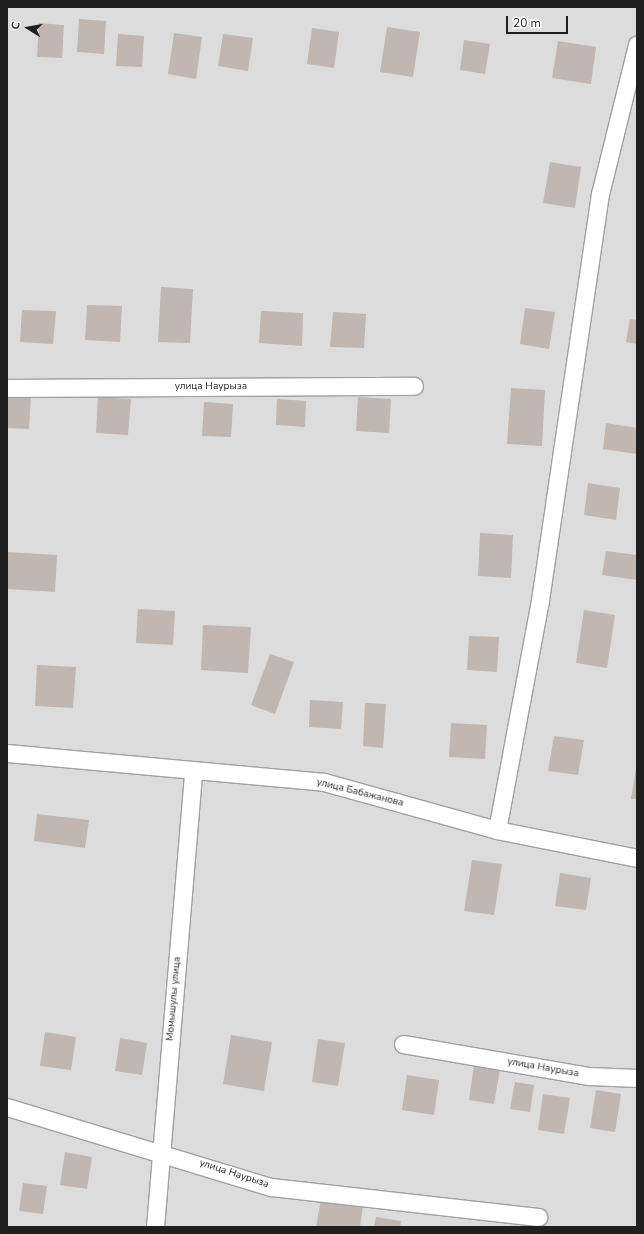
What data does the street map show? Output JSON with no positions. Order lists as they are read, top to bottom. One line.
{"streets":{"street":["улица Наурыза","улица Бабажанова","Момышулы улица"]},"crossings":[["улица Наурыза","Момышулы улица"],["улица Бабажанова","Момышулы улица"]],"scale_bar":"20 m","north":"left"}
